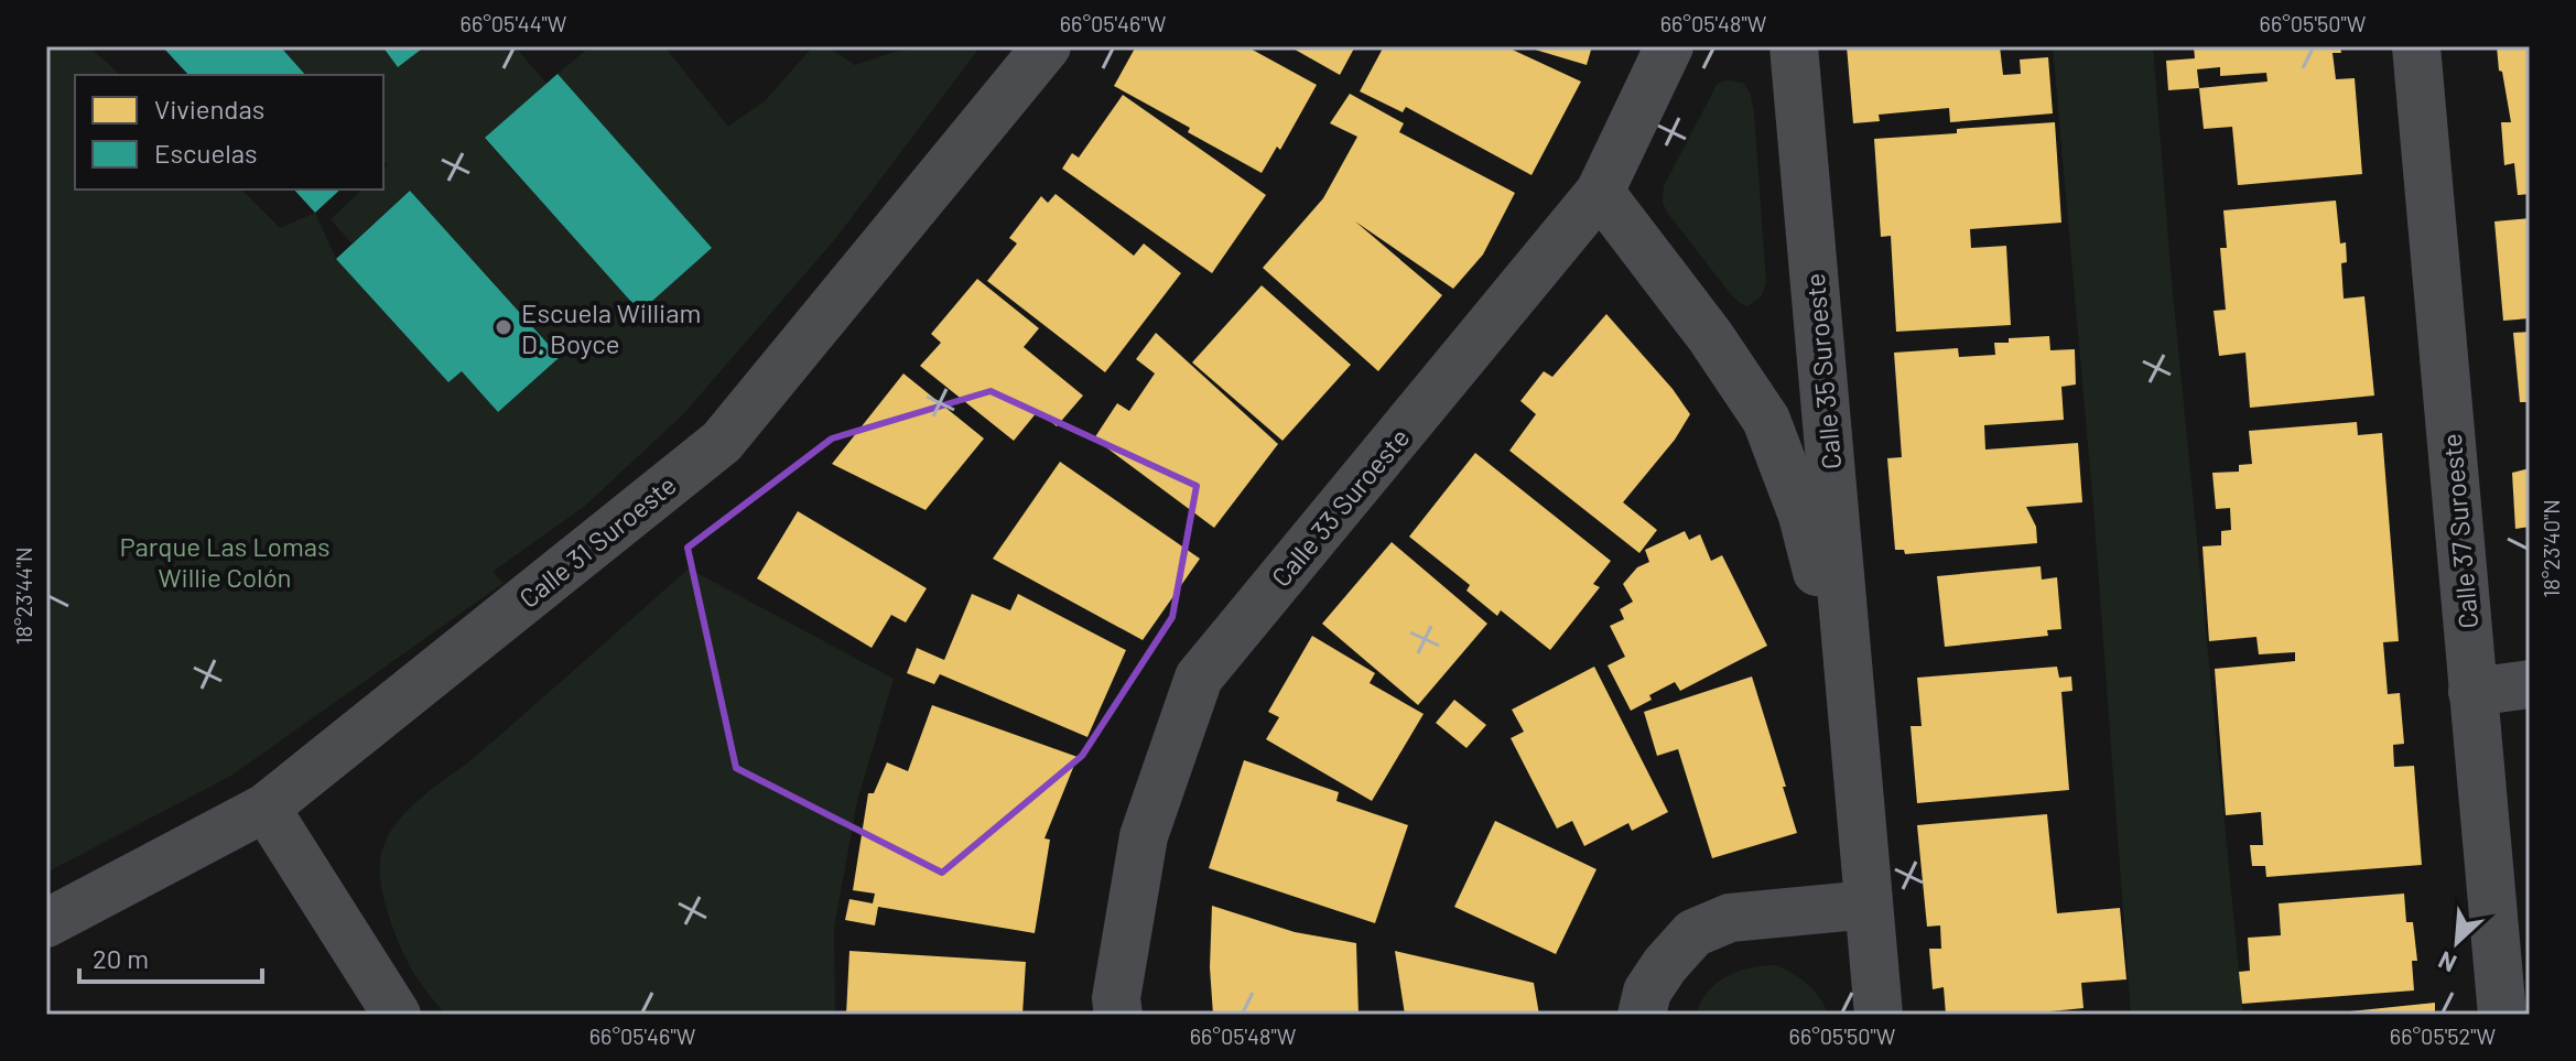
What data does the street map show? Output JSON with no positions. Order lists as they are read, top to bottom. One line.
{"streets":{"street":["Calle 35 Suroeste","Calle 33 Suroeste","Calle 37 Suroeste","Calle 31 Suroeste"]},"crossings":[["Calle 35 Suroeste","Calle 33 Suroeste"]],"parks":["Parque Las Lomas Willie Colón"],"places":["Escuela William D. Boyce"],"legend":["Viviendas","Escuelas"],"scale_bar":"20 m","north":"bottom left","coordinates":["66°05'44\"W","66°05'46\"W","66°05'48\"W","66°05'50\"W","18°23'40\"N","18°23'44\"N","66°05'52\"W"]}
